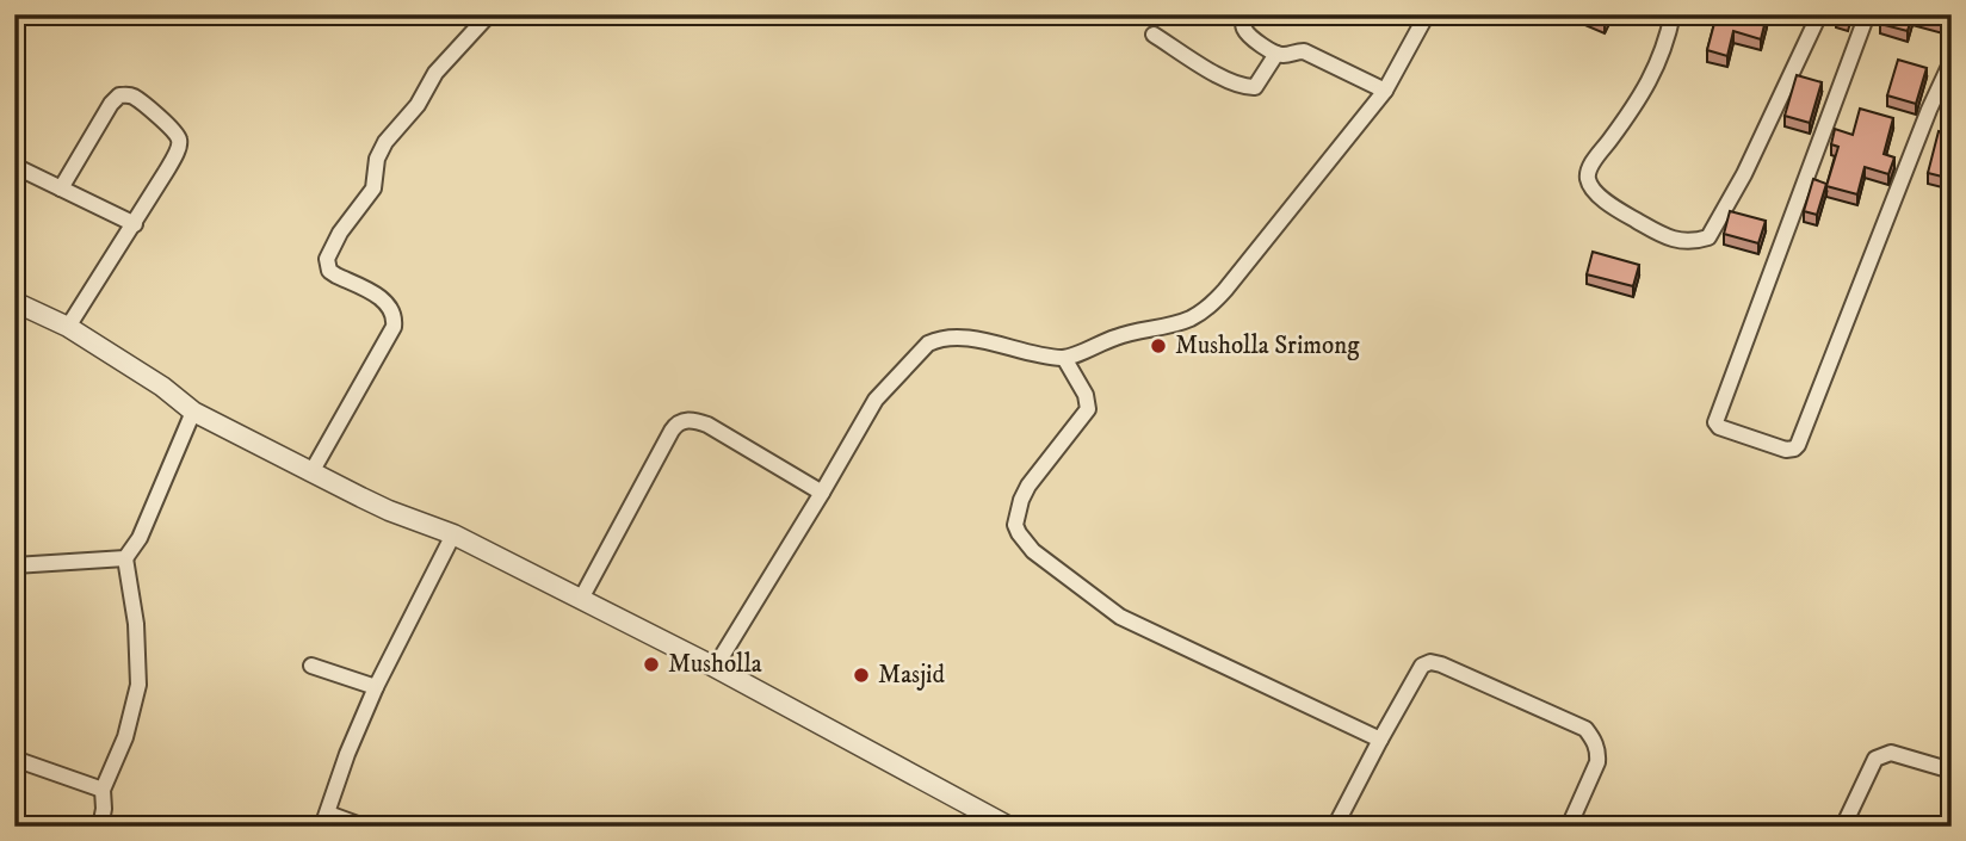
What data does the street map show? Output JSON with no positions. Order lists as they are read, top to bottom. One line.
{"places":["Musholla Srimong","Musholla","Masjid"]}
